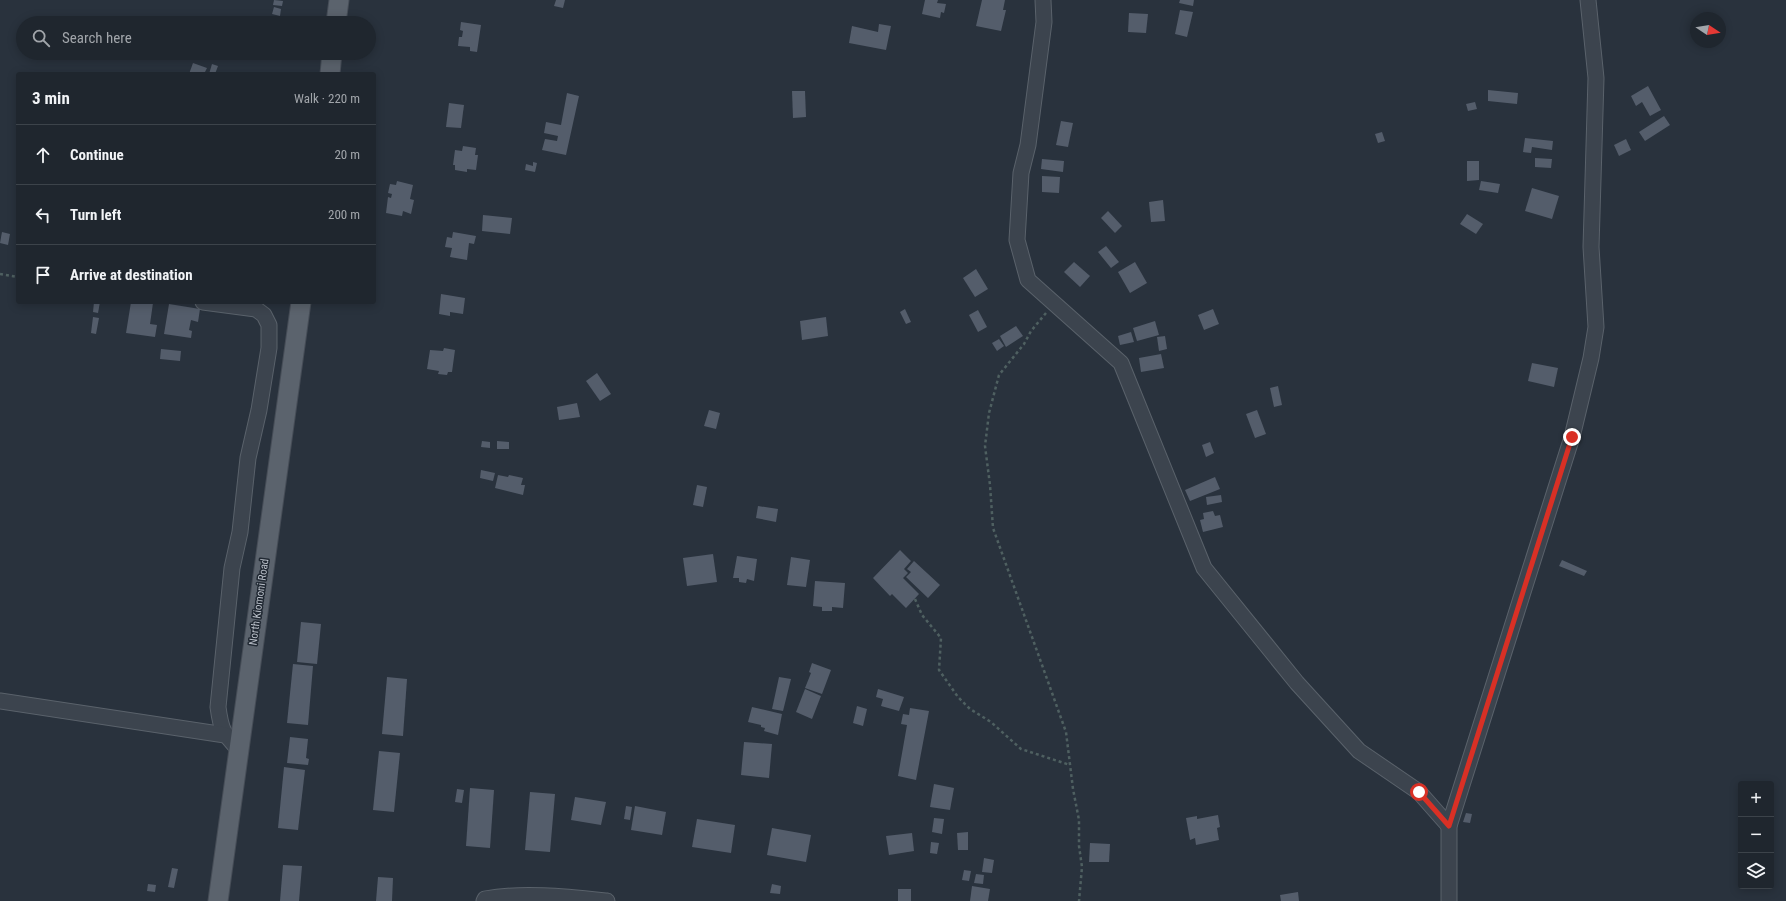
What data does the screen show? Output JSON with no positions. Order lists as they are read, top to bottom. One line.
{"streets":{"main road":["North Kiomoni Road"]},"north":"right","page":{"search":"Search here","heading":["3 min","Walk · 220 m"],"list":[["Continue","20 m"],["Turn left","200 m"],"Arrive at destination"],"map_buttons":["+","−"]}}
